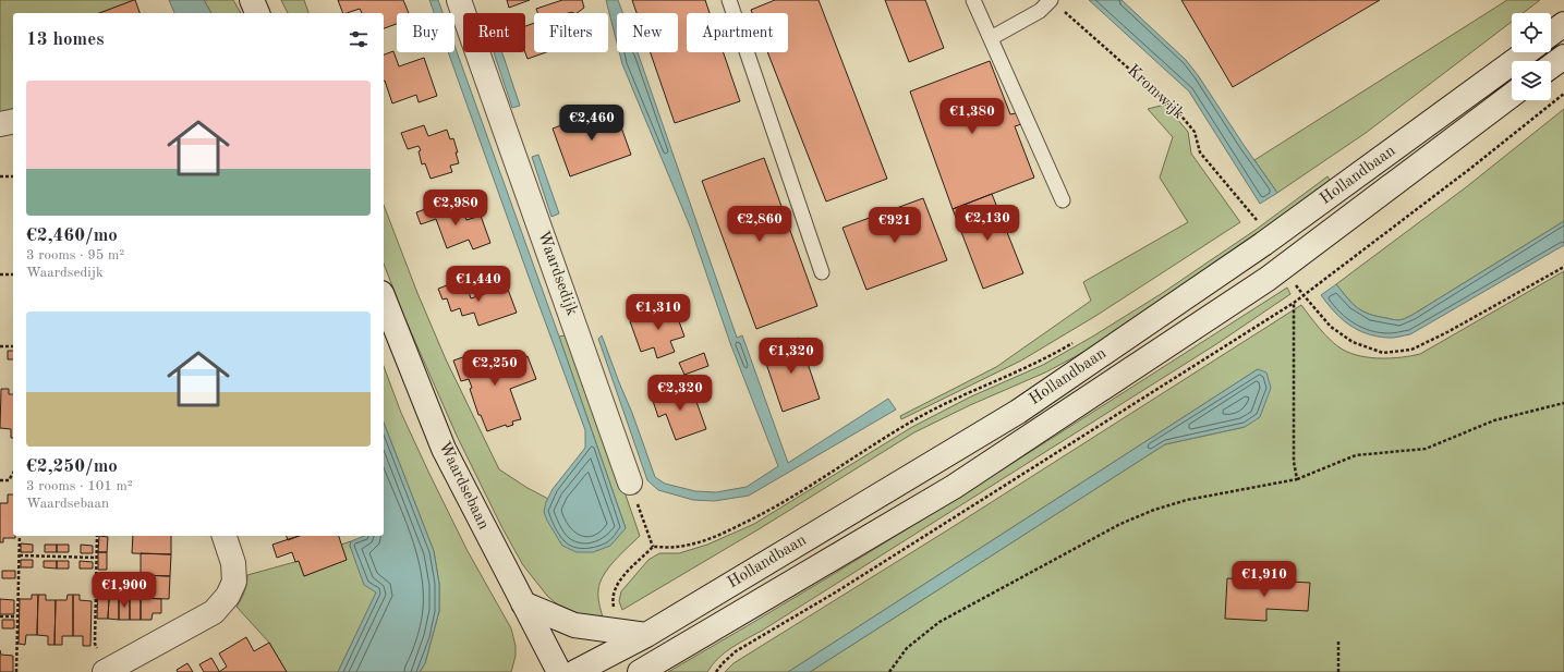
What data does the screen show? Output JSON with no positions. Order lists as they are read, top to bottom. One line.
{"streets":{"main road":["Hollandbaan","Waardsedijk","Waardsebaan"],"path":["Kromwijk"]},"crossings":[["Hollandbaan","Waardsedijk"]],"page":{"chip":["Buy","Rent","Filters","New","Apartment"],"heading":"13 homes","list":[{"name":"€2,460/mo","note":"3 rooms · 95 m² · Waardsedijk"},{"name":"€2,250/mo","note":"3 rooms · 101 m² · Waardsebaan"}],"price":["€1,380","€2,460","€2,980","€2,130","€2,860","€921","€1,440","€1,310","€1,320","€2,250","€2,320","€1,910","€1,900"]}}
